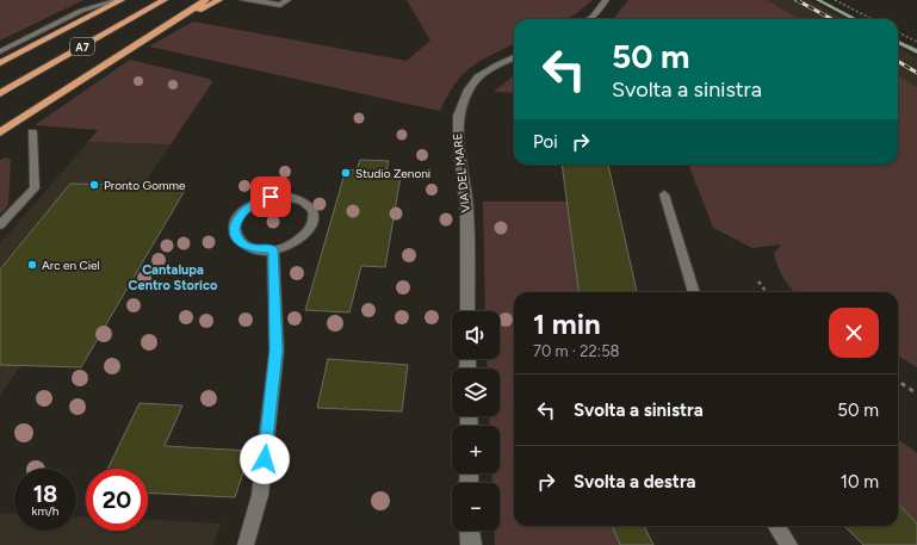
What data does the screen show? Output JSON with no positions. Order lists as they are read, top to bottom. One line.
{"streets":{"highway":["A7"],"street":["VIA DEL MARE"]},"districts":["Cantalupa Centro Storico"],"places":["Studio Zenoni","Pronto Gomme","Arc en Ciel"],"page":{"turn":["50 m","Svolta a sinistra"],"then":"Poi","heading":["1 min","70 m · 22:58"],"map_buttons":["+","−"],"list":[{"name":"Svolta a sinistra","value":"50 m"},{"name":"Svolta a destra","value":"10 m"}],"speed":"18 km/h","limit":"20"}}
